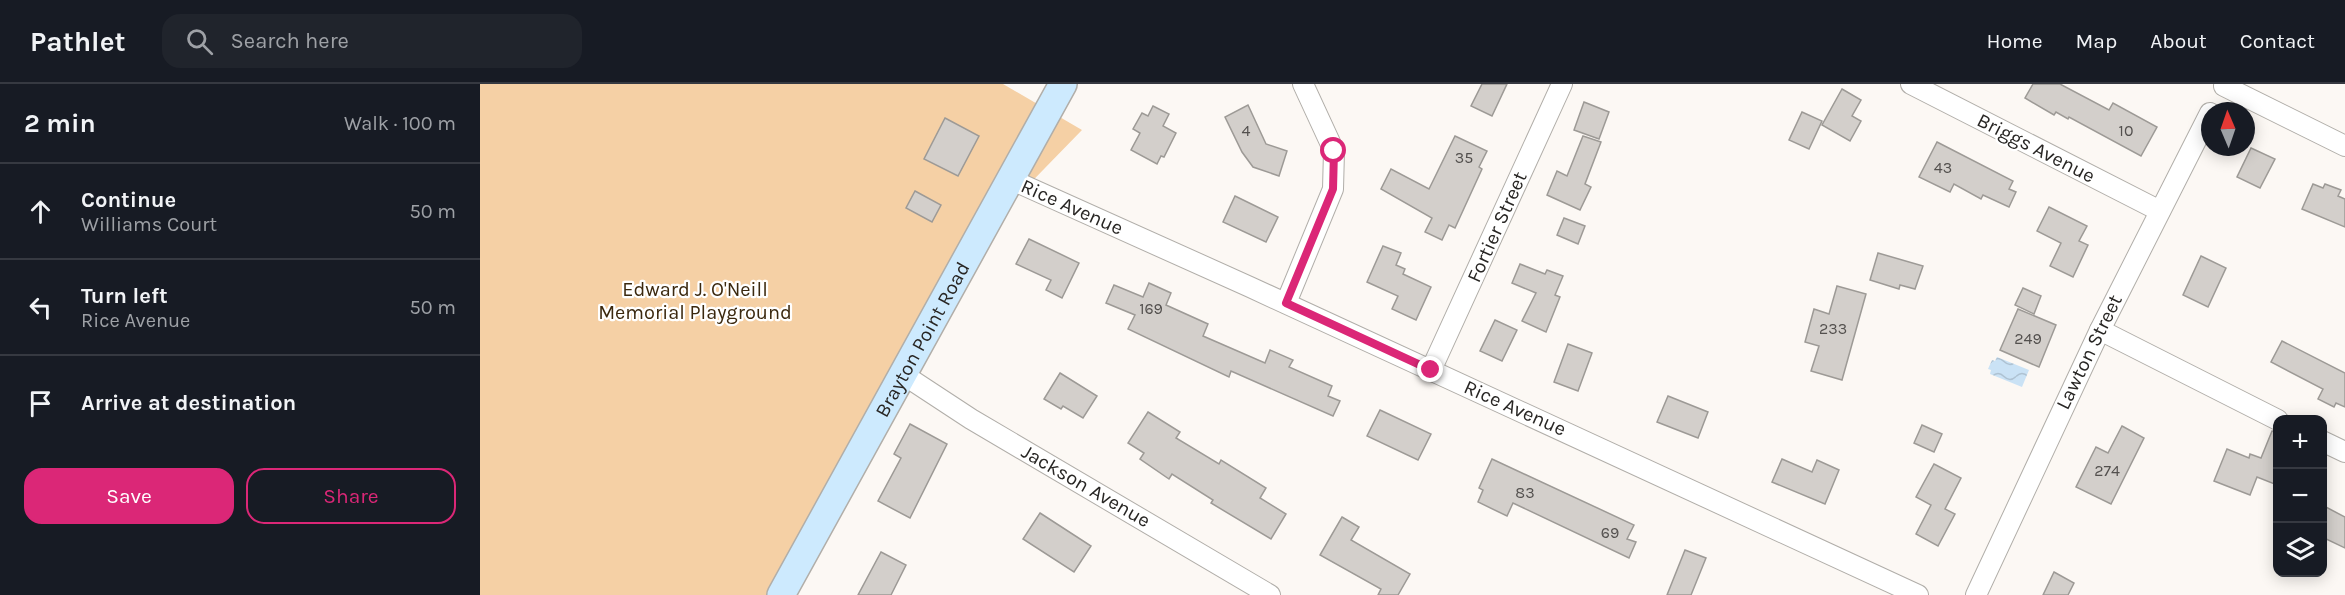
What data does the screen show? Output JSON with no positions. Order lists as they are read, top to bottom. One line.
{"streets":{"street":["Briggs Avenue","Rice Avenue","Fortier Street","Brayton Point Road","Lawton Street","Jackson Avenue"]},"crossings":[["Briggs Avenue","Lawton Street"],["Rice Avenue","Fortier Street"],["Rice Avenue","Brayton Point Road"],["Brayton Point Road","Jackson Avenue"]],"parks":["Edward J. O'Neill Memorial Playground"],"house_numbers":["4","10","35","43","169","233","249","274","83","69"],"north":"top","page":{"header":"Pathlet","search":"Search here","nav":["Home","Map","About","Contact"],"heading":["2 min","Walk · 100 m"],"list":[["Continue","Williams Court","50 m"],["Turn left","Rice Avenue","50 m"],"Arrive at destination"],"map_buttons":["+","−"],"buttons":["Save","Share"]}}
